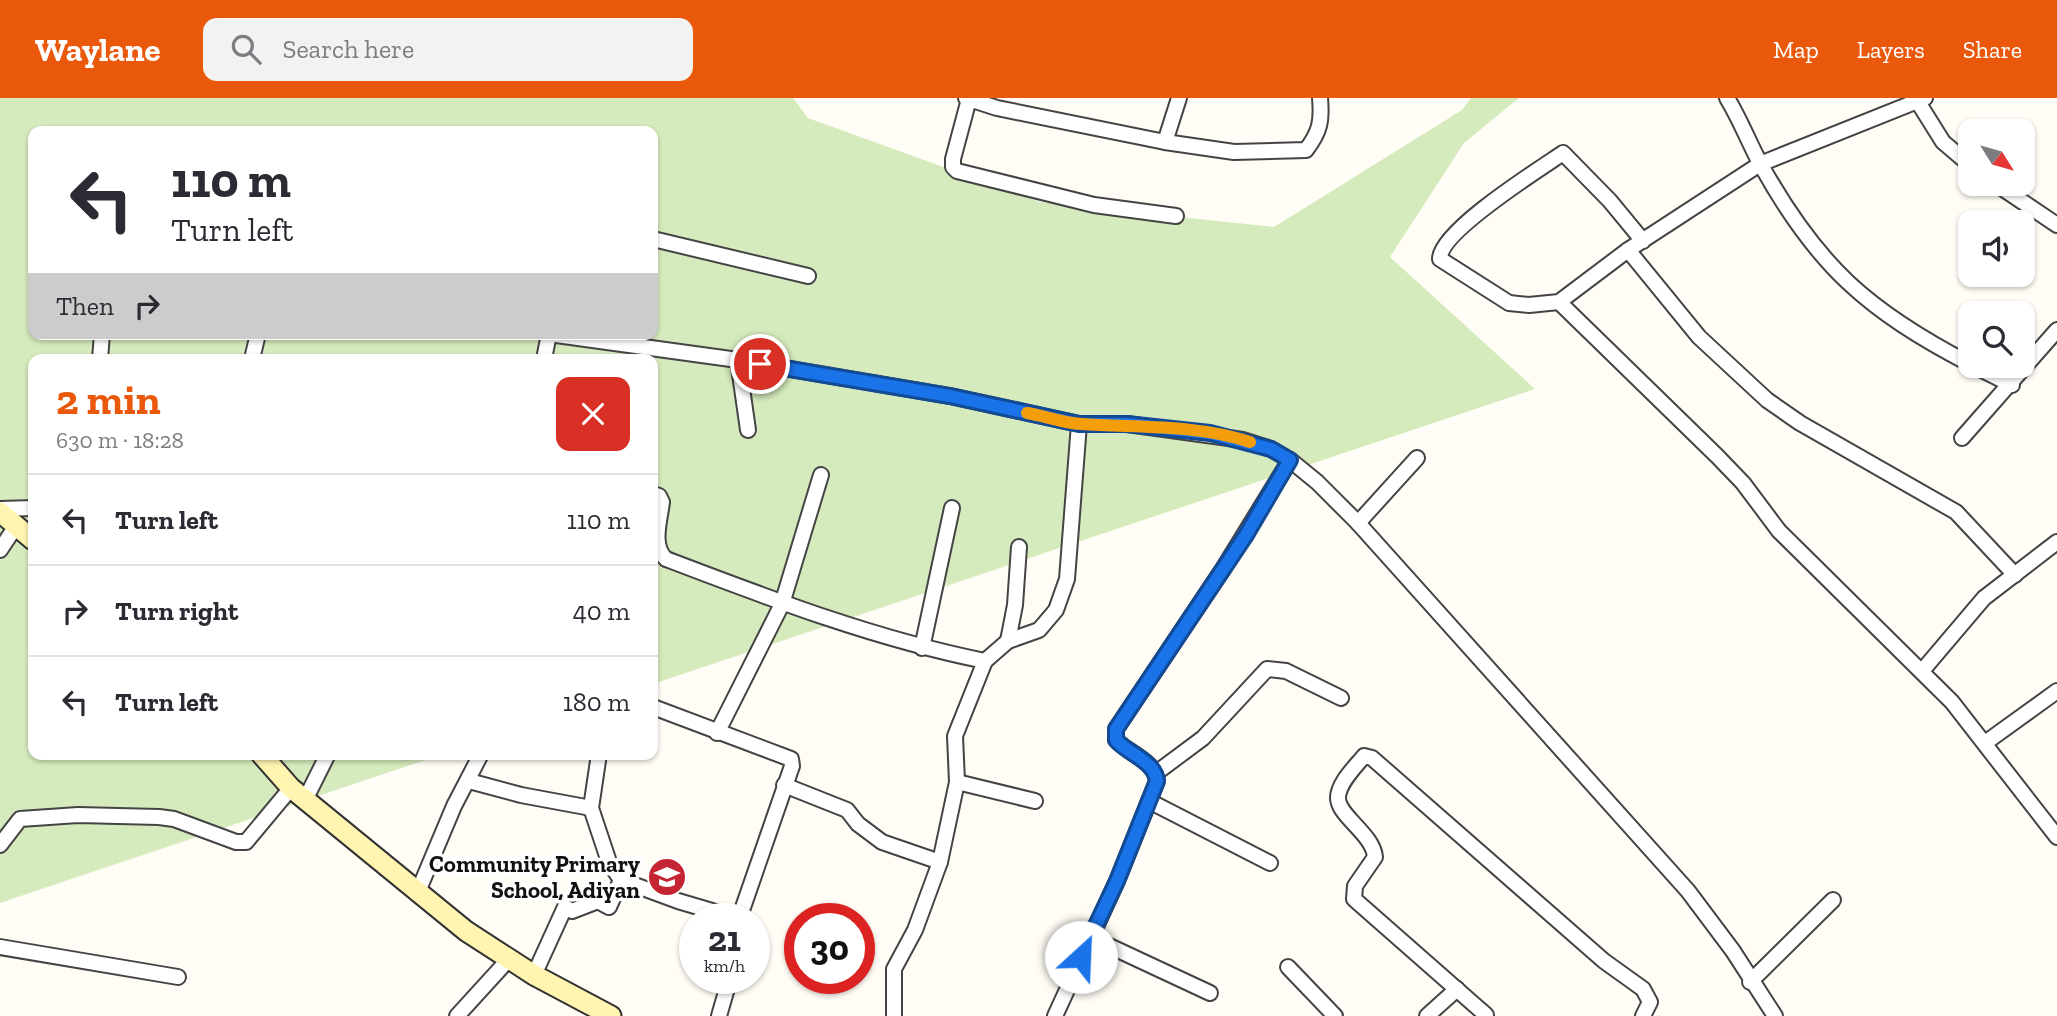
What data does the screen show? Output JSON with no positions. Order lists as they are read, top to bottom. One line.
{"places":{"school or university":["Community Primary School, Adiyan"]},"north":"bottom right","page":{"header":"Waylane","search":"Search here","nav":["Map","Layers","Share"],"turn":["110 m","Turn left"],"then":"Then","heading":["2 min","630 m · 18:28"],"list":[{"name":"Turn left","value":"110 m"},{"name":"Turn right","value":"40 m"},{"name":"Turn left","value":"180 m"}],"speed":"21 km/h","limit":"30"}}
